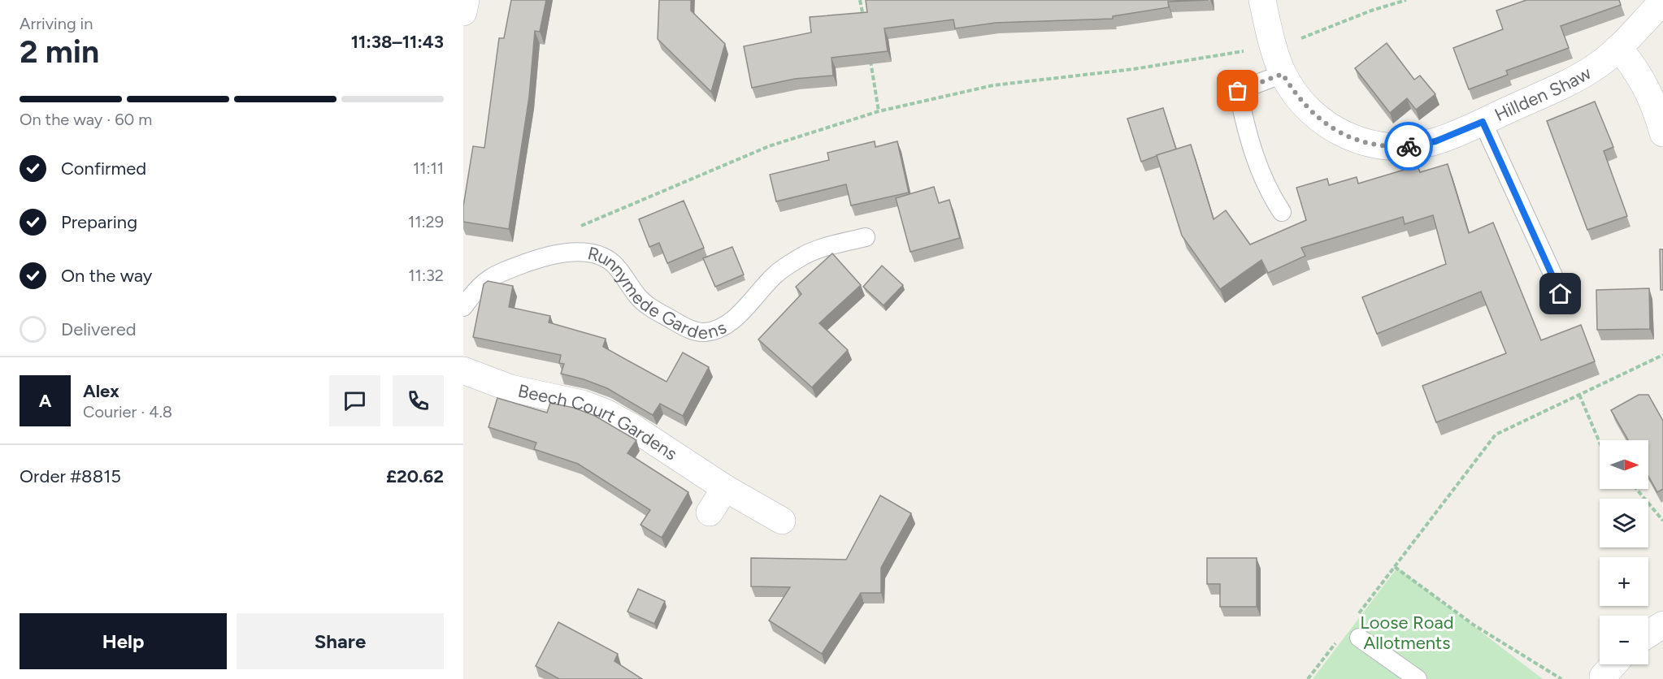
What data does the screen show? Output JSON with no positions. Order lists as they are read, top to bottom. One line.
{"streets":{"street":["Hillden Shaw","Beech Court Gardens"],"lane":["Runnymede Gardens"]},"parks":["Loose Road Allotments"],"north":"right","page":{"heading":["2 min","Arriving in","11:38–11:43"],"panel":["Alex","Courier · 4.8","Order #8815","£20.62"],"bar":"On the way · 60 m","list":[["Confirmed","11:11"],["Preparing","11:29"],["On the way","11:32"],"Delivered"],"round":"A","map_buttons":["+","−"],"buttons":["Help","Share"]}}
